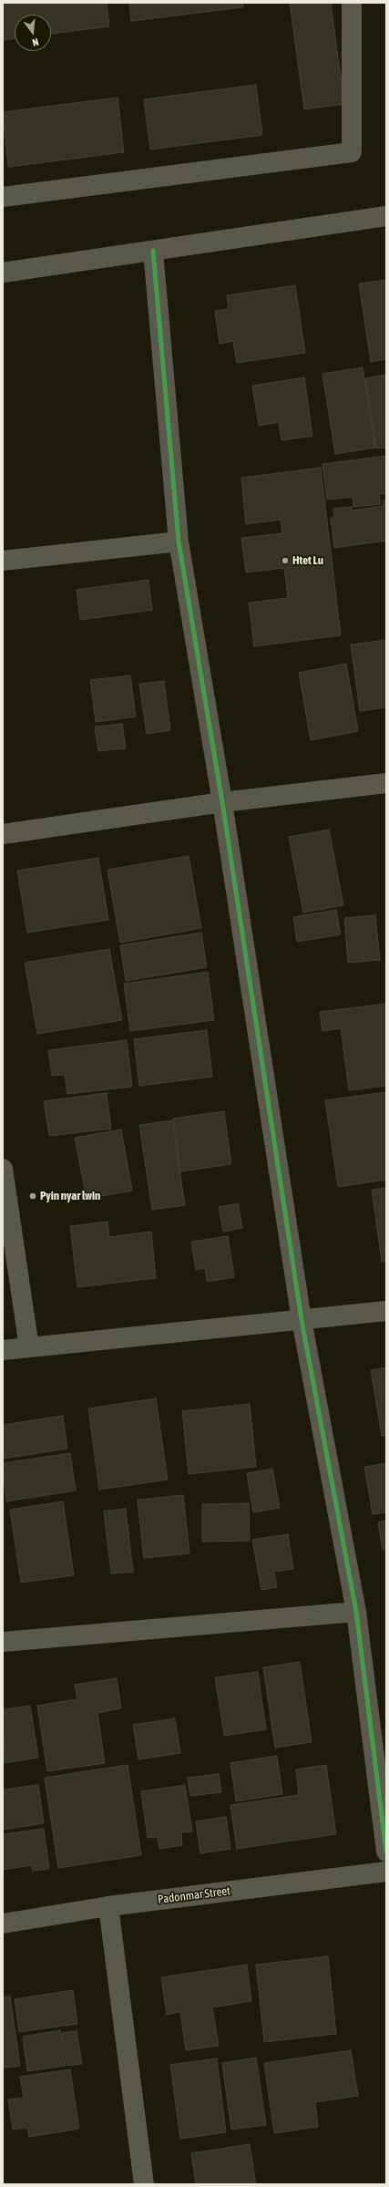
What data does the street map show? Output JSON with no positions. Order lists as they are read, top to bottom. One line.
{"streets":{"street":["Padonmar Street"]},"places":["Htet Lu","Pyin nyar lwin"],"north":"bottom"}
